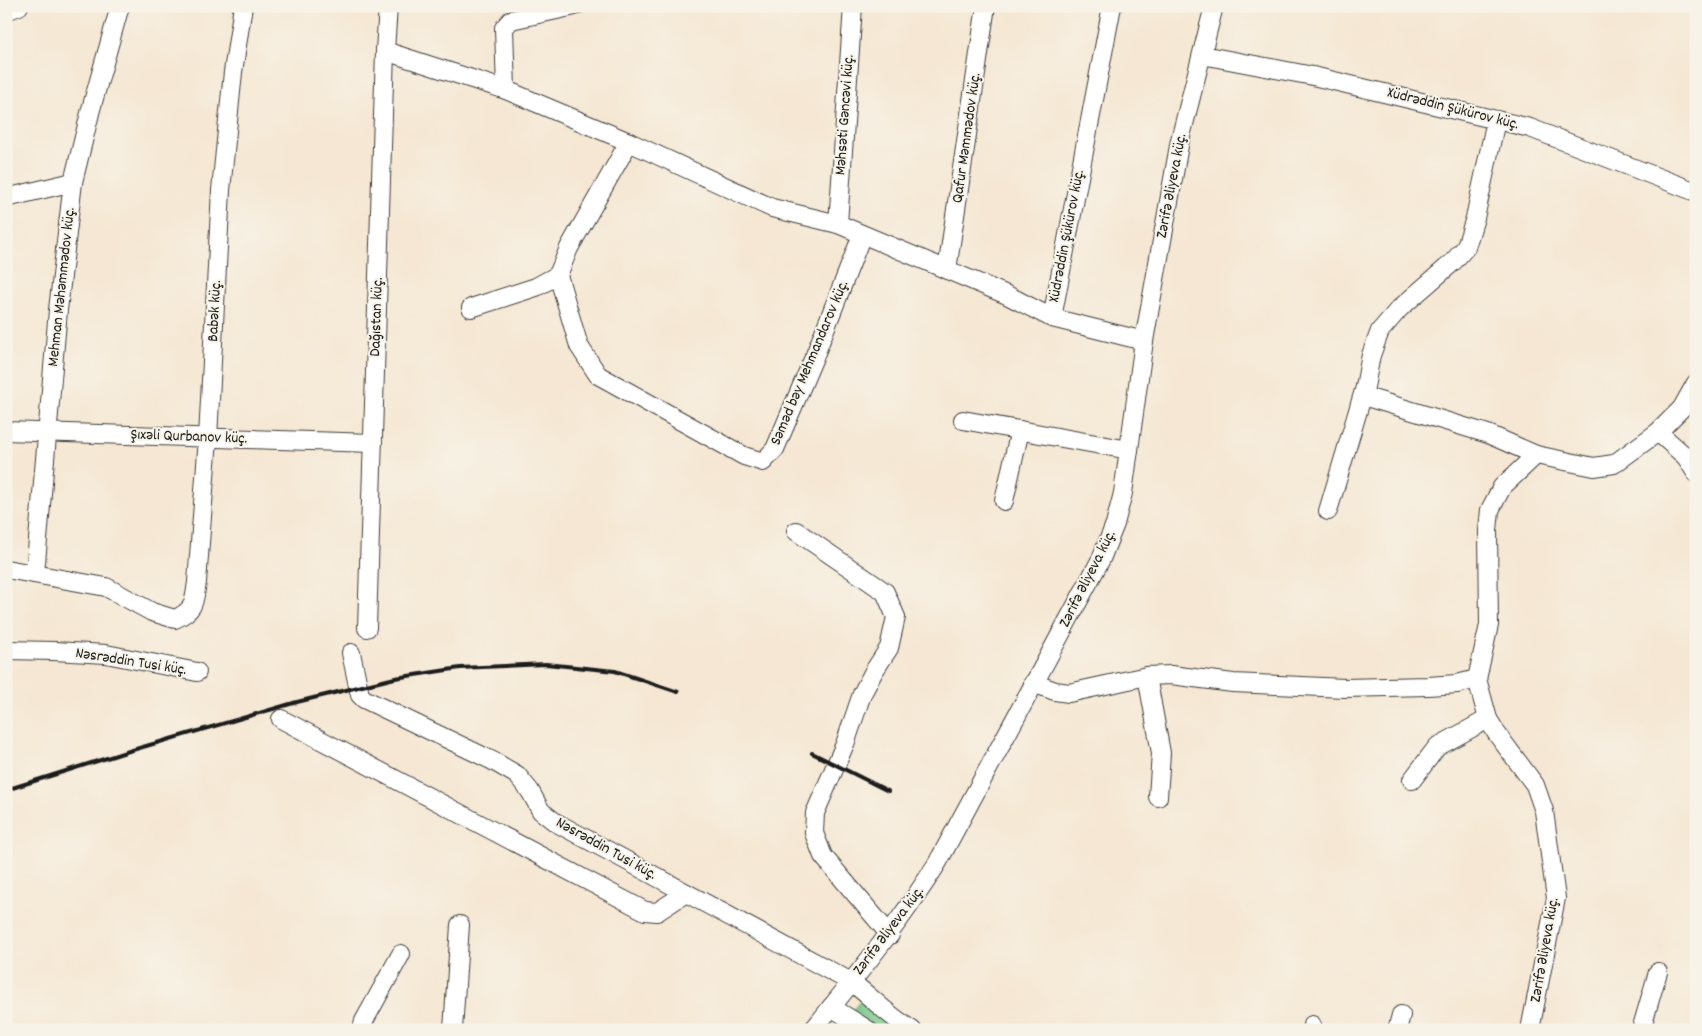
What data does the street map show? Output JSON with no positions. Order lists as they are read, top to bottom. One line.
{"streets":{"street":["Xüdrəddin Şükürov küç.","Məhsəti Gəncəvi küç.","Qafur Məmmədov küç.","Zərifə Əliyeva küç.","Mehman Məhəmmədov küç.","Babək küç.","Dağıstan küç.","Səməd bəy Mehmandarov küç.","Şıxəli Qurbanov küç.","Nəsrəddin Tusi küç."]},"crossings":[["Xüdrəddin Şükürov küç.","Zərifə Əliyeva küç."],["Zərifə Əliyeva küç.","Nəsrəddin Tusi küç."],["Mehman Məhəmmədov küç.","Babək küç."],["Mehman Məhəmmədov küç.","Şıxəli Qurbanov küç."],["Babək küç.","Şıxəli Qurbanov küç."],["Dağıstan küç.","Şıxəli Qurbanov küç."]]}
